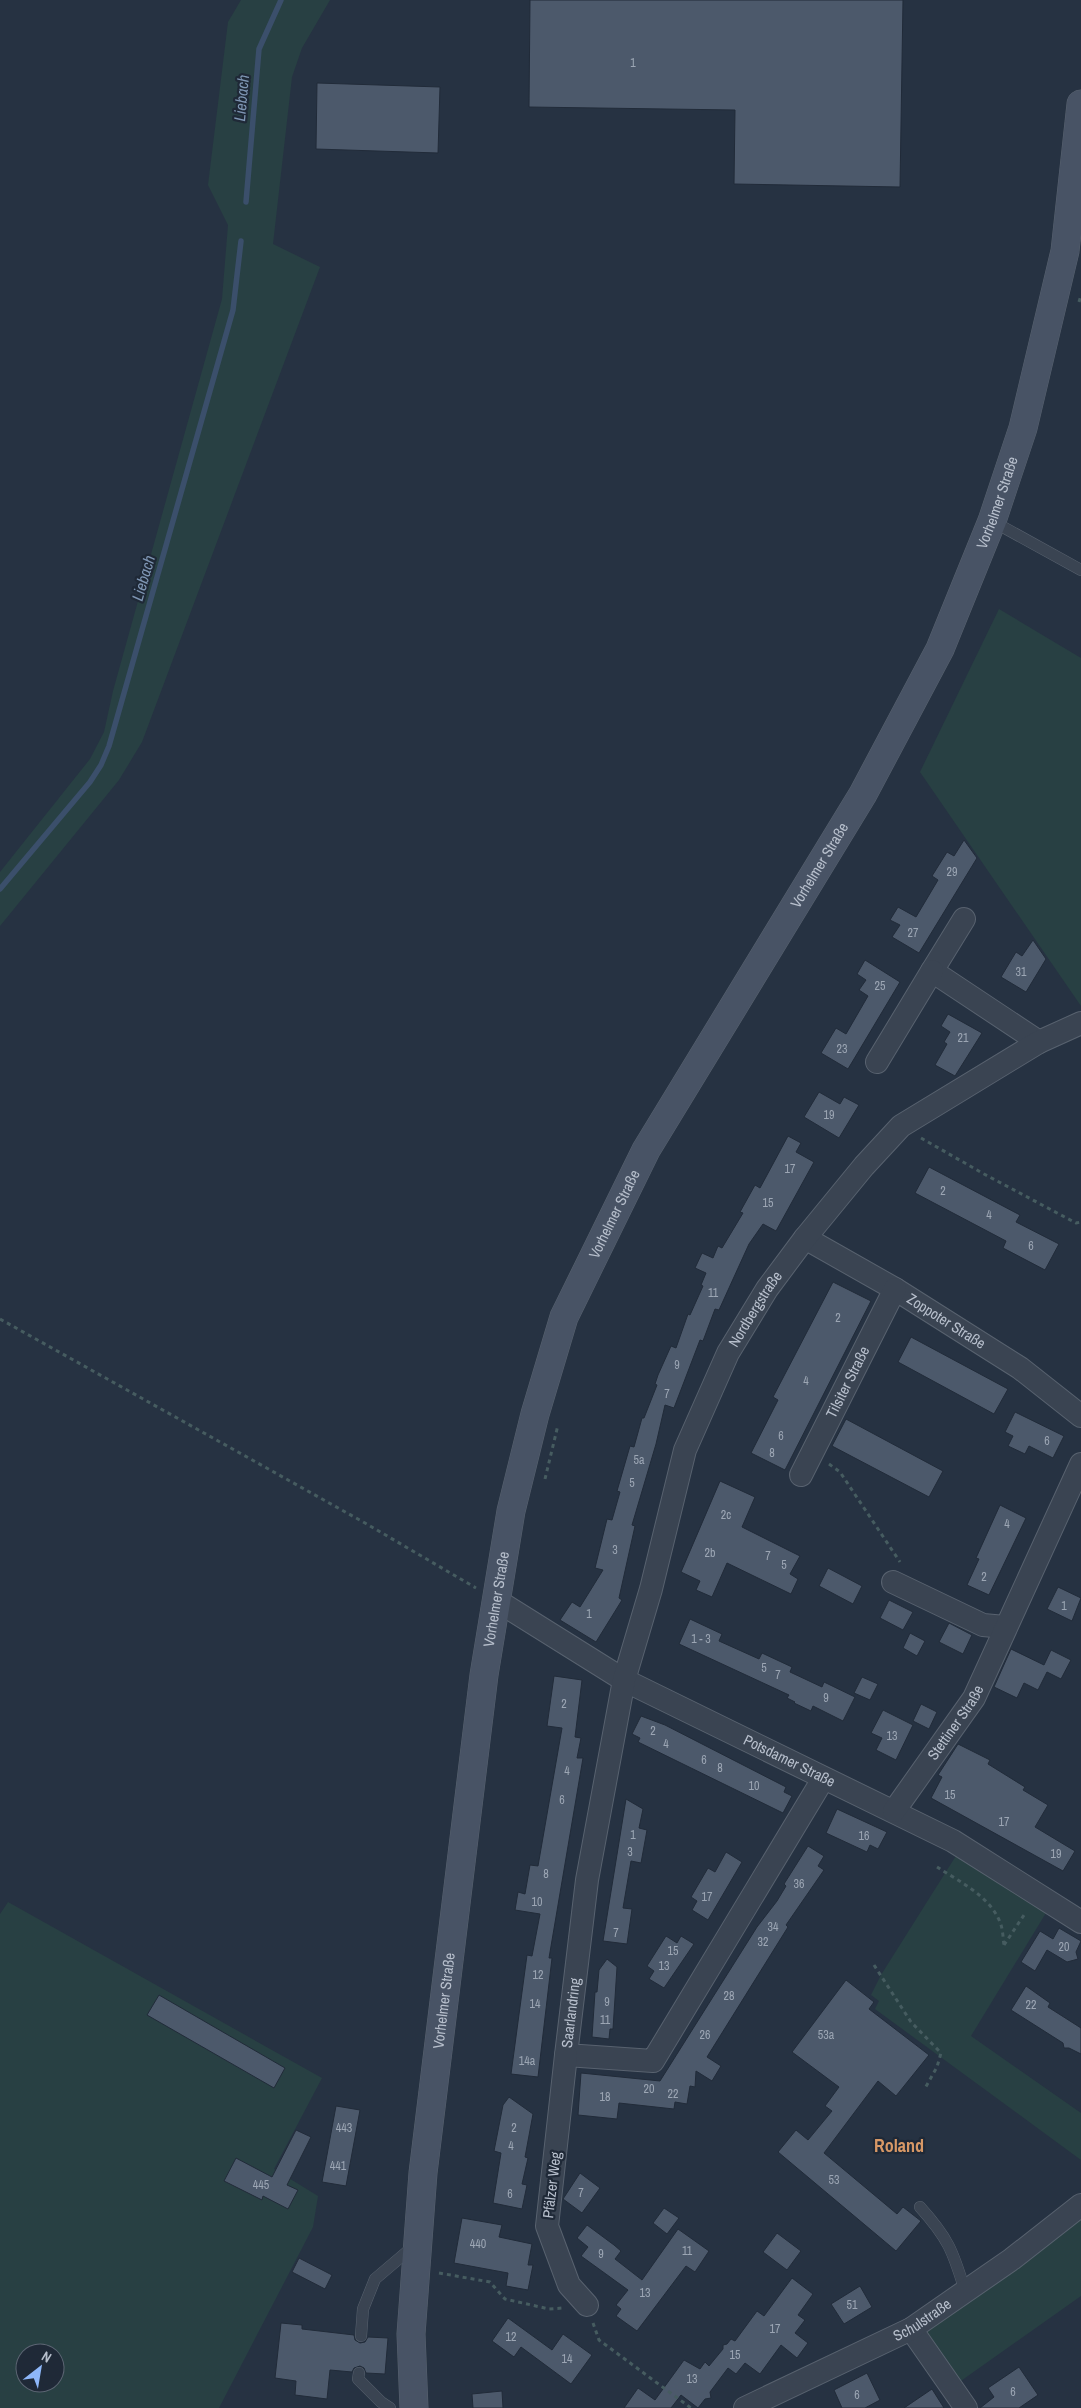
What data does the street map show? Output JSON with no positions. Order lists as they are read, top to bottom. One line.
{"streets":{"main road":["Vorhelmer Straße"],"street":["Nordbergstraße","Zoppoter Straße","Tilsiter Straße","Stettiner Straße","Potsdamer Straße","Saarlandring","Pfälzer Weg","Schulstraße"]},"crossings":[["Vorhelmer Straße","Potsdamer Straße"],["Nordbergstraße","Zoppoter Straße"],["Nordbergstraße","Potsdamer Straße"],["Nordbergstraße","Saarlandring"],["Zoppoter Straße","Tilsiter Straße"],["Stettiner Straße","Potsdamer Straße"],["Potsdamer Straße","Saarlandring"],["Saarlandring","Pfälzer Weg"]],"districts":["Roland"],"water":["Liebach"],"house_numbers":["1","29","27","31","25","21","23","19","17","2","15","4","6","11","2","9","4","7","6","6","8","5a","5","2c","4","3","2b","7","5","2","1","1","1 - 3","5","7","9","2","2","13","4","6","8","4","10","15","6","17","1","16","3","19","8","36","17","10","34","7","32","20","15","13","12","28","9","14","22","11","26","53a","14a","20","22","18","443","2","4","441","53","445","7","6","440","11","9","13","51","17","12","15","14","13","6","6"],"north":"top right"}
